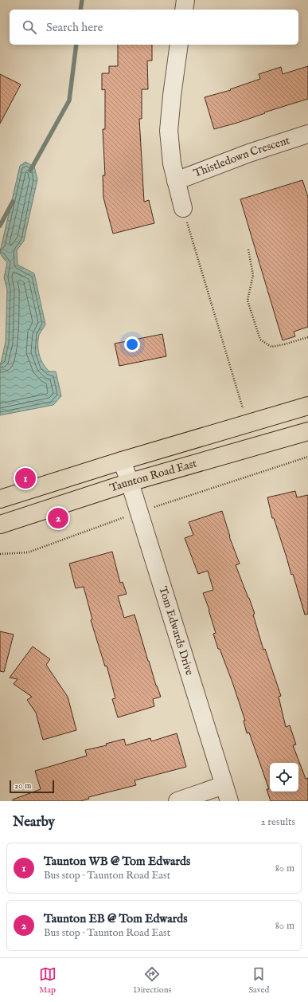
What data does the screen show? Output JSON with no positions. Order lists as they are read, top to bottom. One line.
{"streets":{"main road":["Taunton Road East"],"street":["Thistledown Crescent","Tom Edwards Drive"]},"crossings":[["Taunton Road East","Tom Edwards Drive"]],"scale_bar":"20 m","page":{"search":"Search here","pins":["1","2"],"scale":"20 m","heading":["Nearby","2 results"],"list":[{"mark":"1","name":"Taunton WB @ Tom Edwards","note":"Bus stop · Taunton Road East","value":"80 m"},{"mark":"2","name":"Taunton EB @ Tom Edwards","note":"Bus stop · Taunton Road East","value":"80 m"}],"nav":["Map","Directions","Saved"]}}
